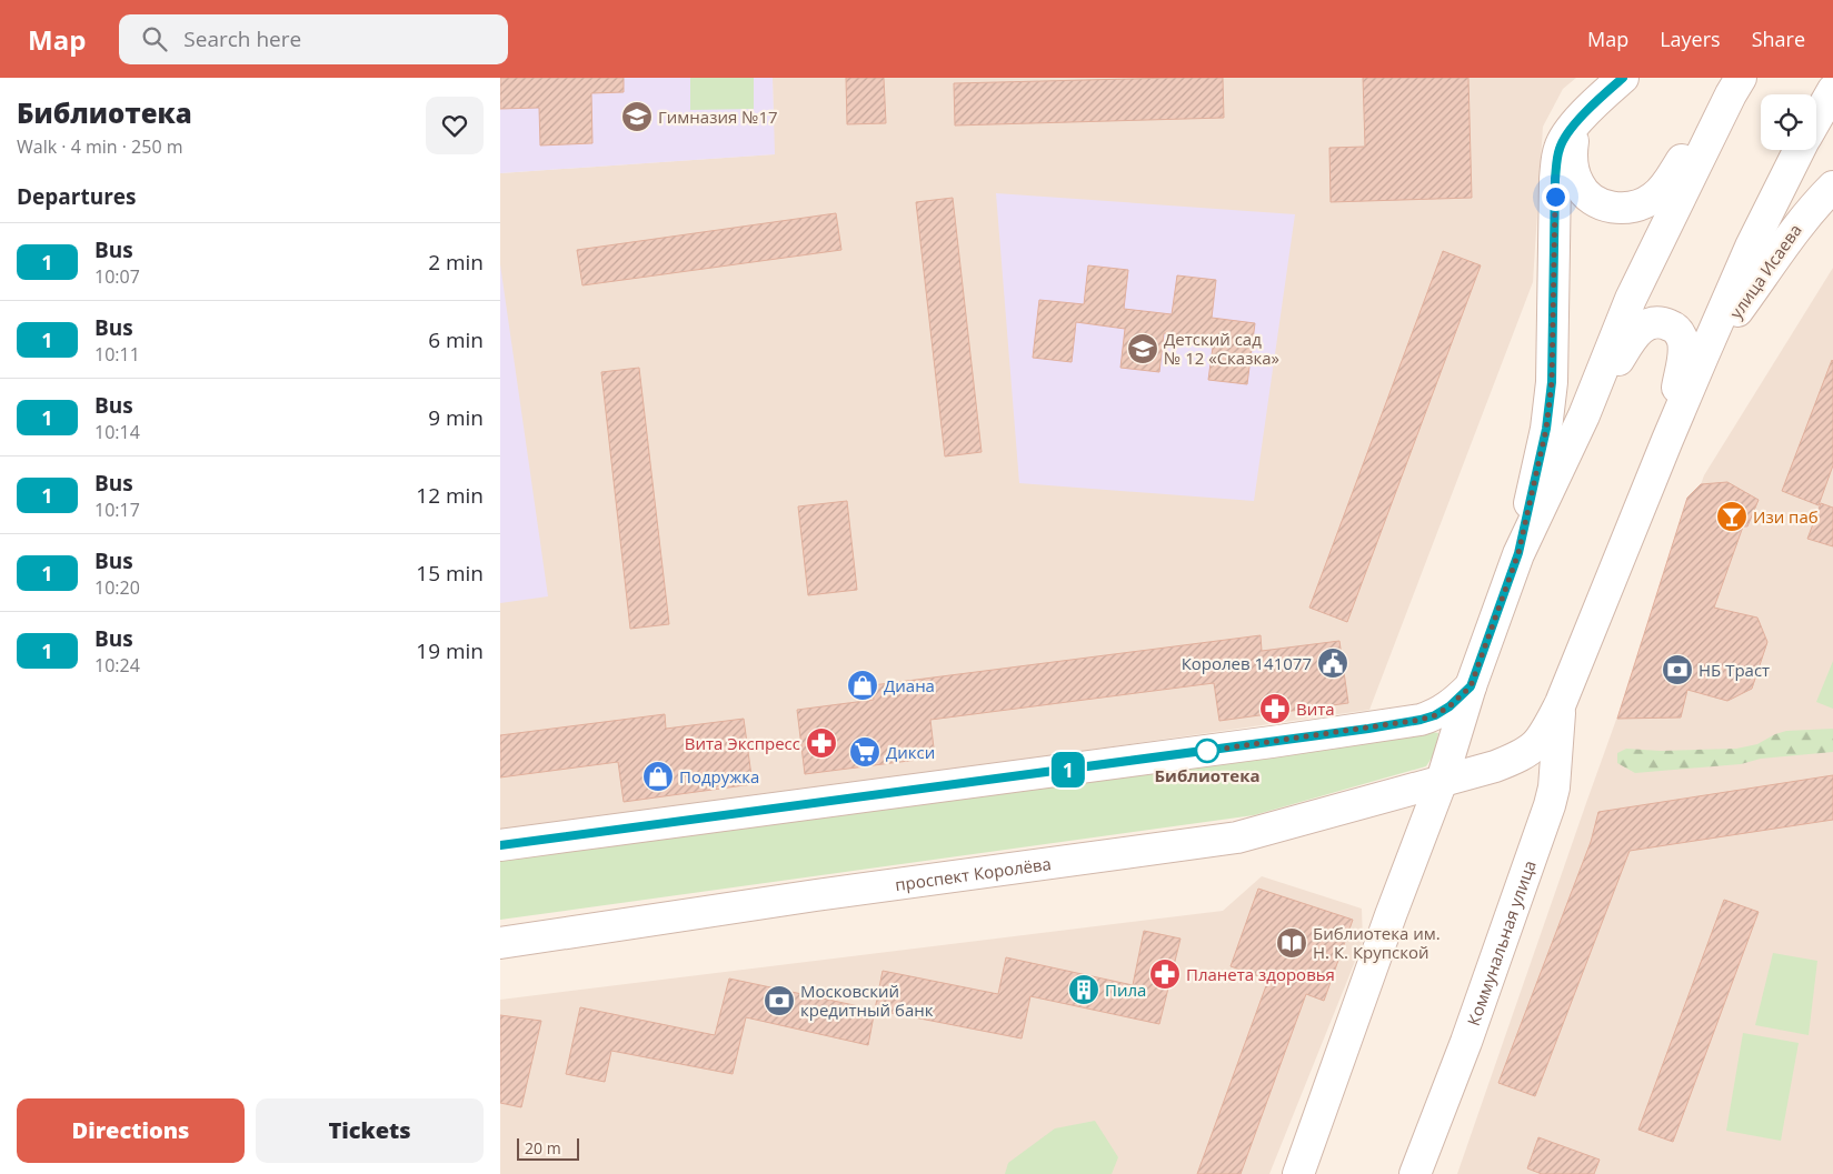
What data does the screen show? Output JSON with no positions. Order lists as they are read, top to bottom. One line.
{"streets":{"main road":["улица Исаева","проспект Королёва","Коммунальная улица"]},"crossings":[["проспект Королёва","Коммунальная улица"]],"places":{"school or university":["Гимназия №17","Детский сад № 12 «Сказка»"],"bar":["Изи паб"],"public building":["Королев 141077"],"bank":["НБ Траст","Московский кредитный банк"],"shop":["Диана","Подружка"],"pharmacy":["Вита","Вита Экспресс","Планета здоровья"],"other":["Библиотека"],"supermarket":["Дикси"],"library":["Библиотека им. Н. К. Крупской"],"building":["Пила"]},"lines":["bus line 1"],"scale_bar":"20 m","page":{"header":"Map","search":"Search here","nav":["Map","Layers","Share"],"heading":[["Библиотека","Walk · 4 min · 250 m"],"Departures"],"on_map":"1","list":[{"mark":"1","name":"Bus","note":"10:07","value":"2 min"},{"mark":"1","name":"Bus","note":"10:11","value":"6 min"},{"mark":"1","name":"Bus","note":"10:14","value":"9 min"},{"mark":"1","name":"Bus","note":"10:17","value":"12 min"},{"mark":"1","name":"Bus","note":"10:20","value":"15 min"},{"mark":"1","name":"Bus","note":"10:24","value":"19 min"}],"buttons":["Directions","Tickets"],"scale":"20 m"}}
